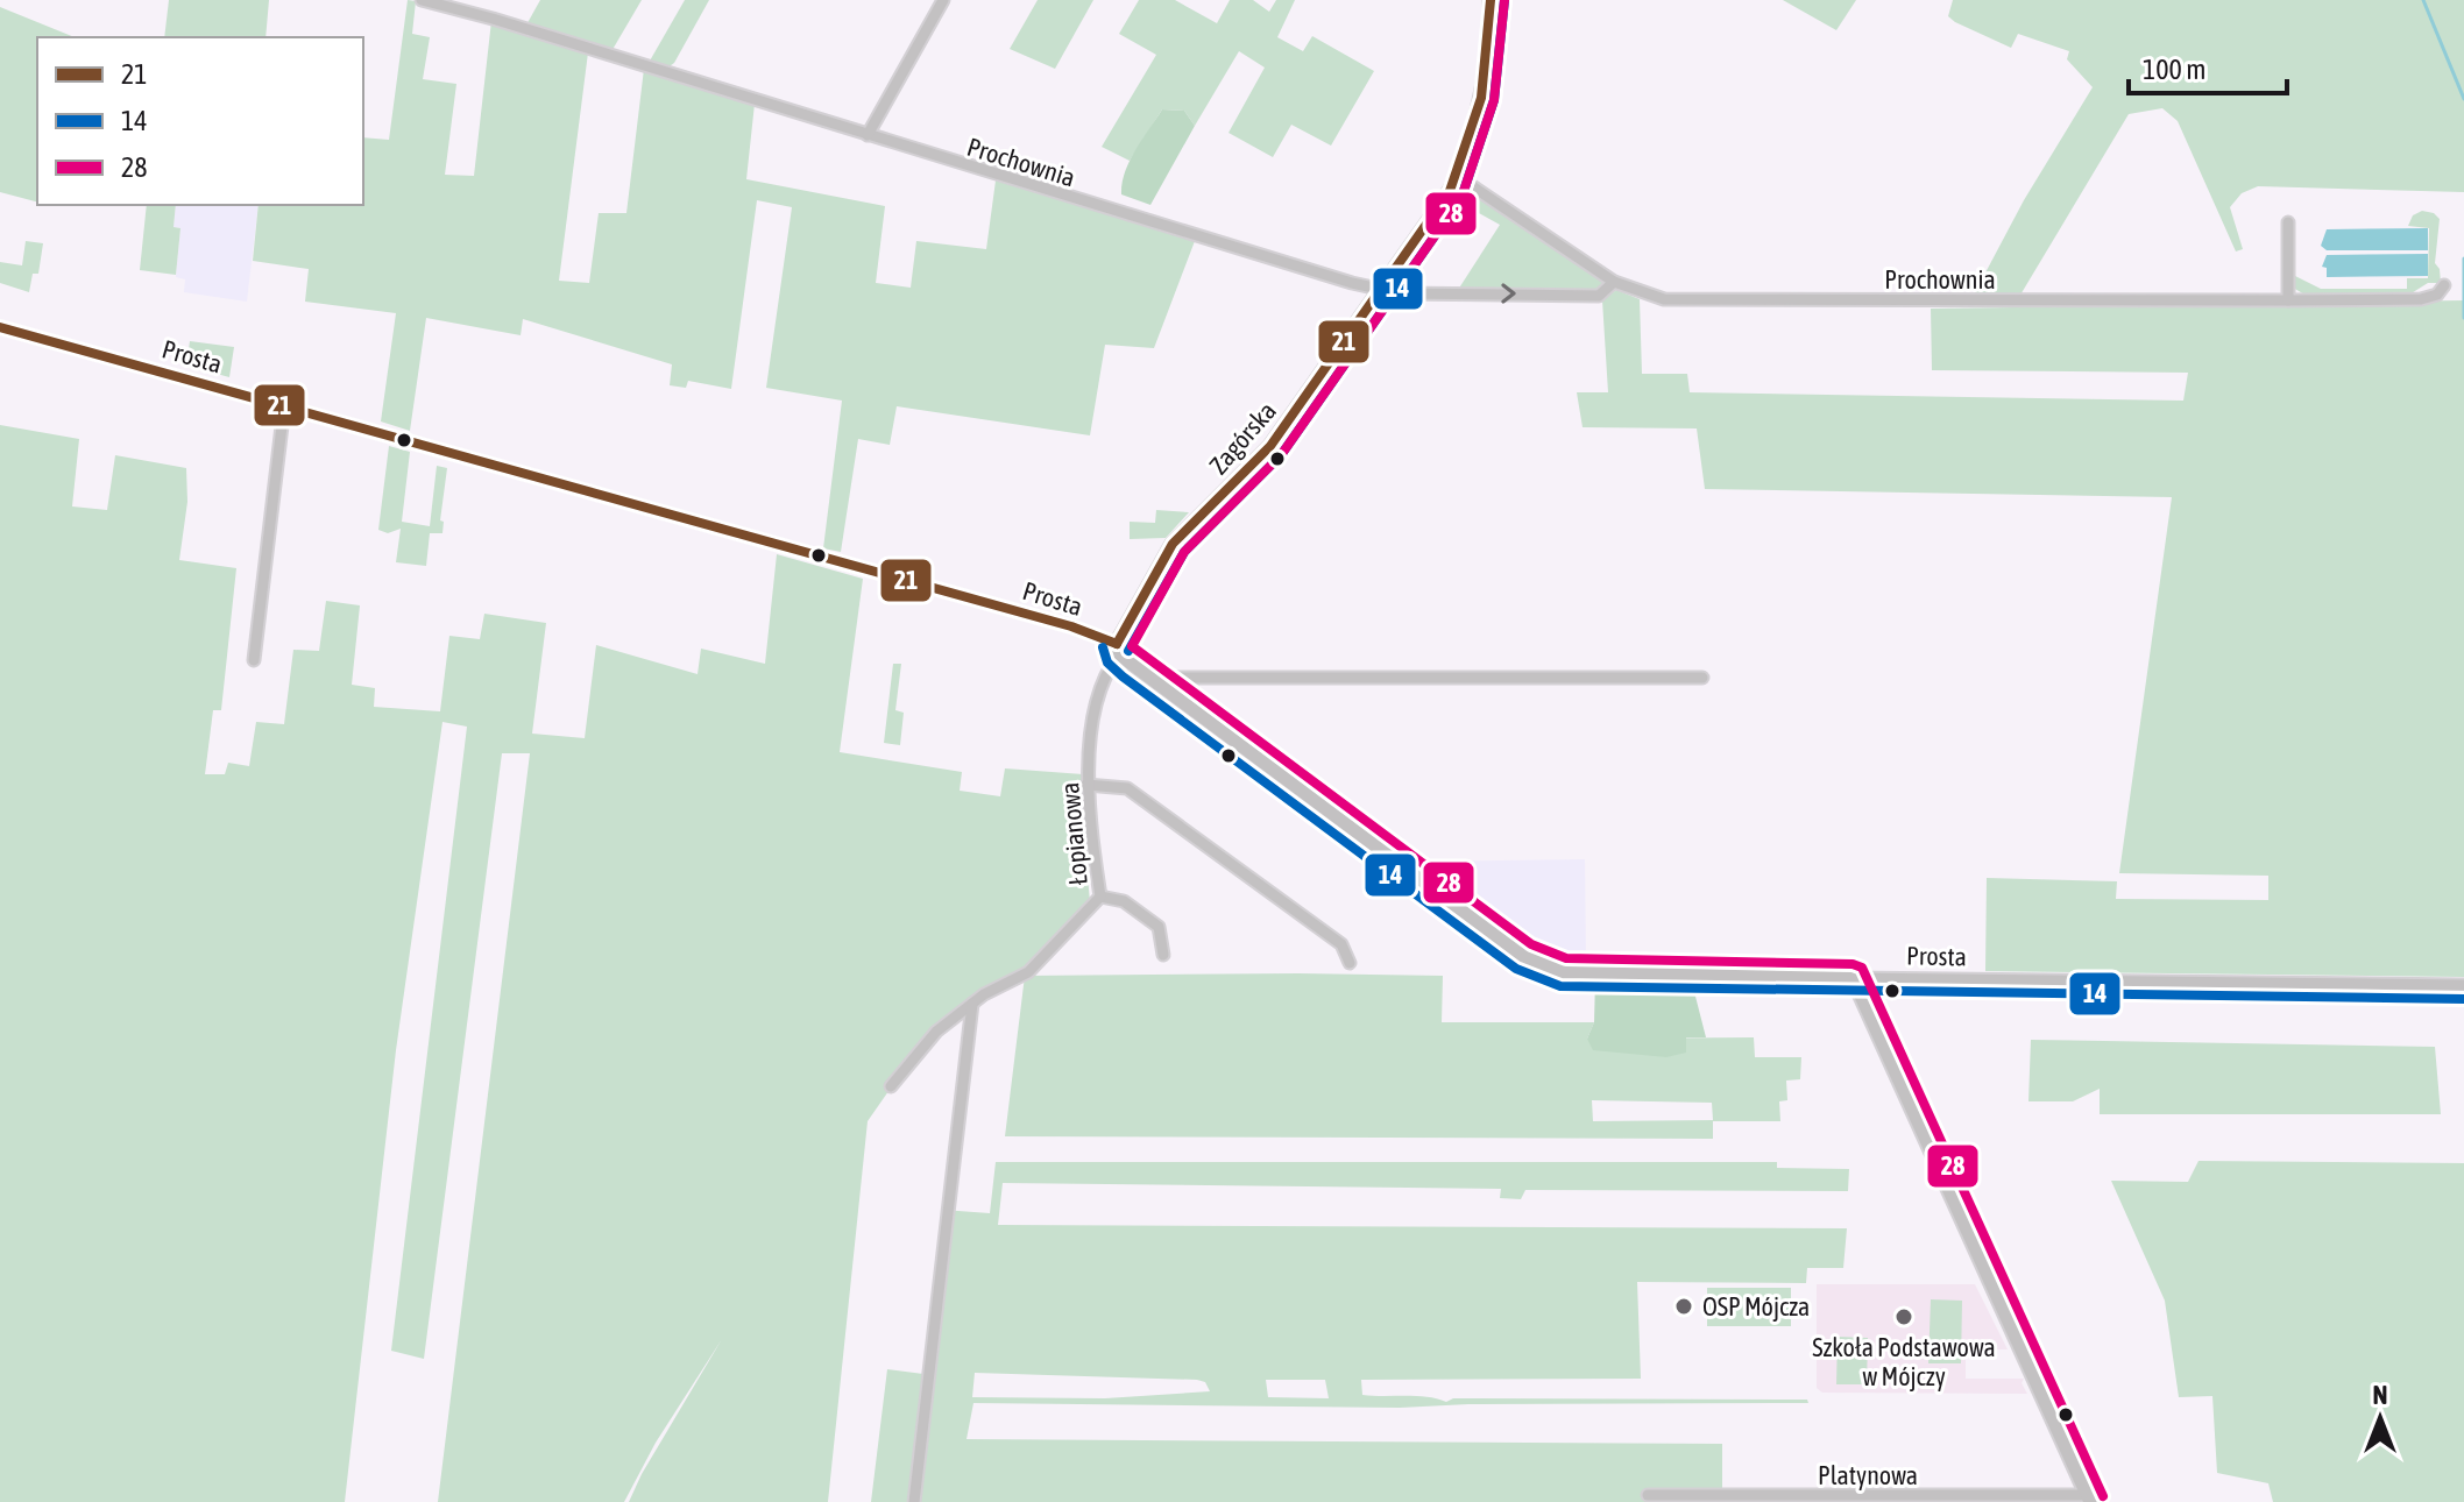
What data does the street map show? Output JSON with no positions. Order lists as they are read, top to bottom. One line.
{"streets":{"street":["Prochownia","Prosta","Zagórska","Łopianowa","Platynowa"]},"crossings":[["Prochownia","Zagórska"],["Prosta","Zagórska"],["Prosta","Łopianowa"],["Zagórska","Łopianowa"]],"places":["OSP Mójcza","Szkoła Podstawowa w Mójczy"],"lines":["transit line 21","transit line 14","transit line 28"],"legend":["21","14","28"],"scale_bar":"100 m","north":"top"}
